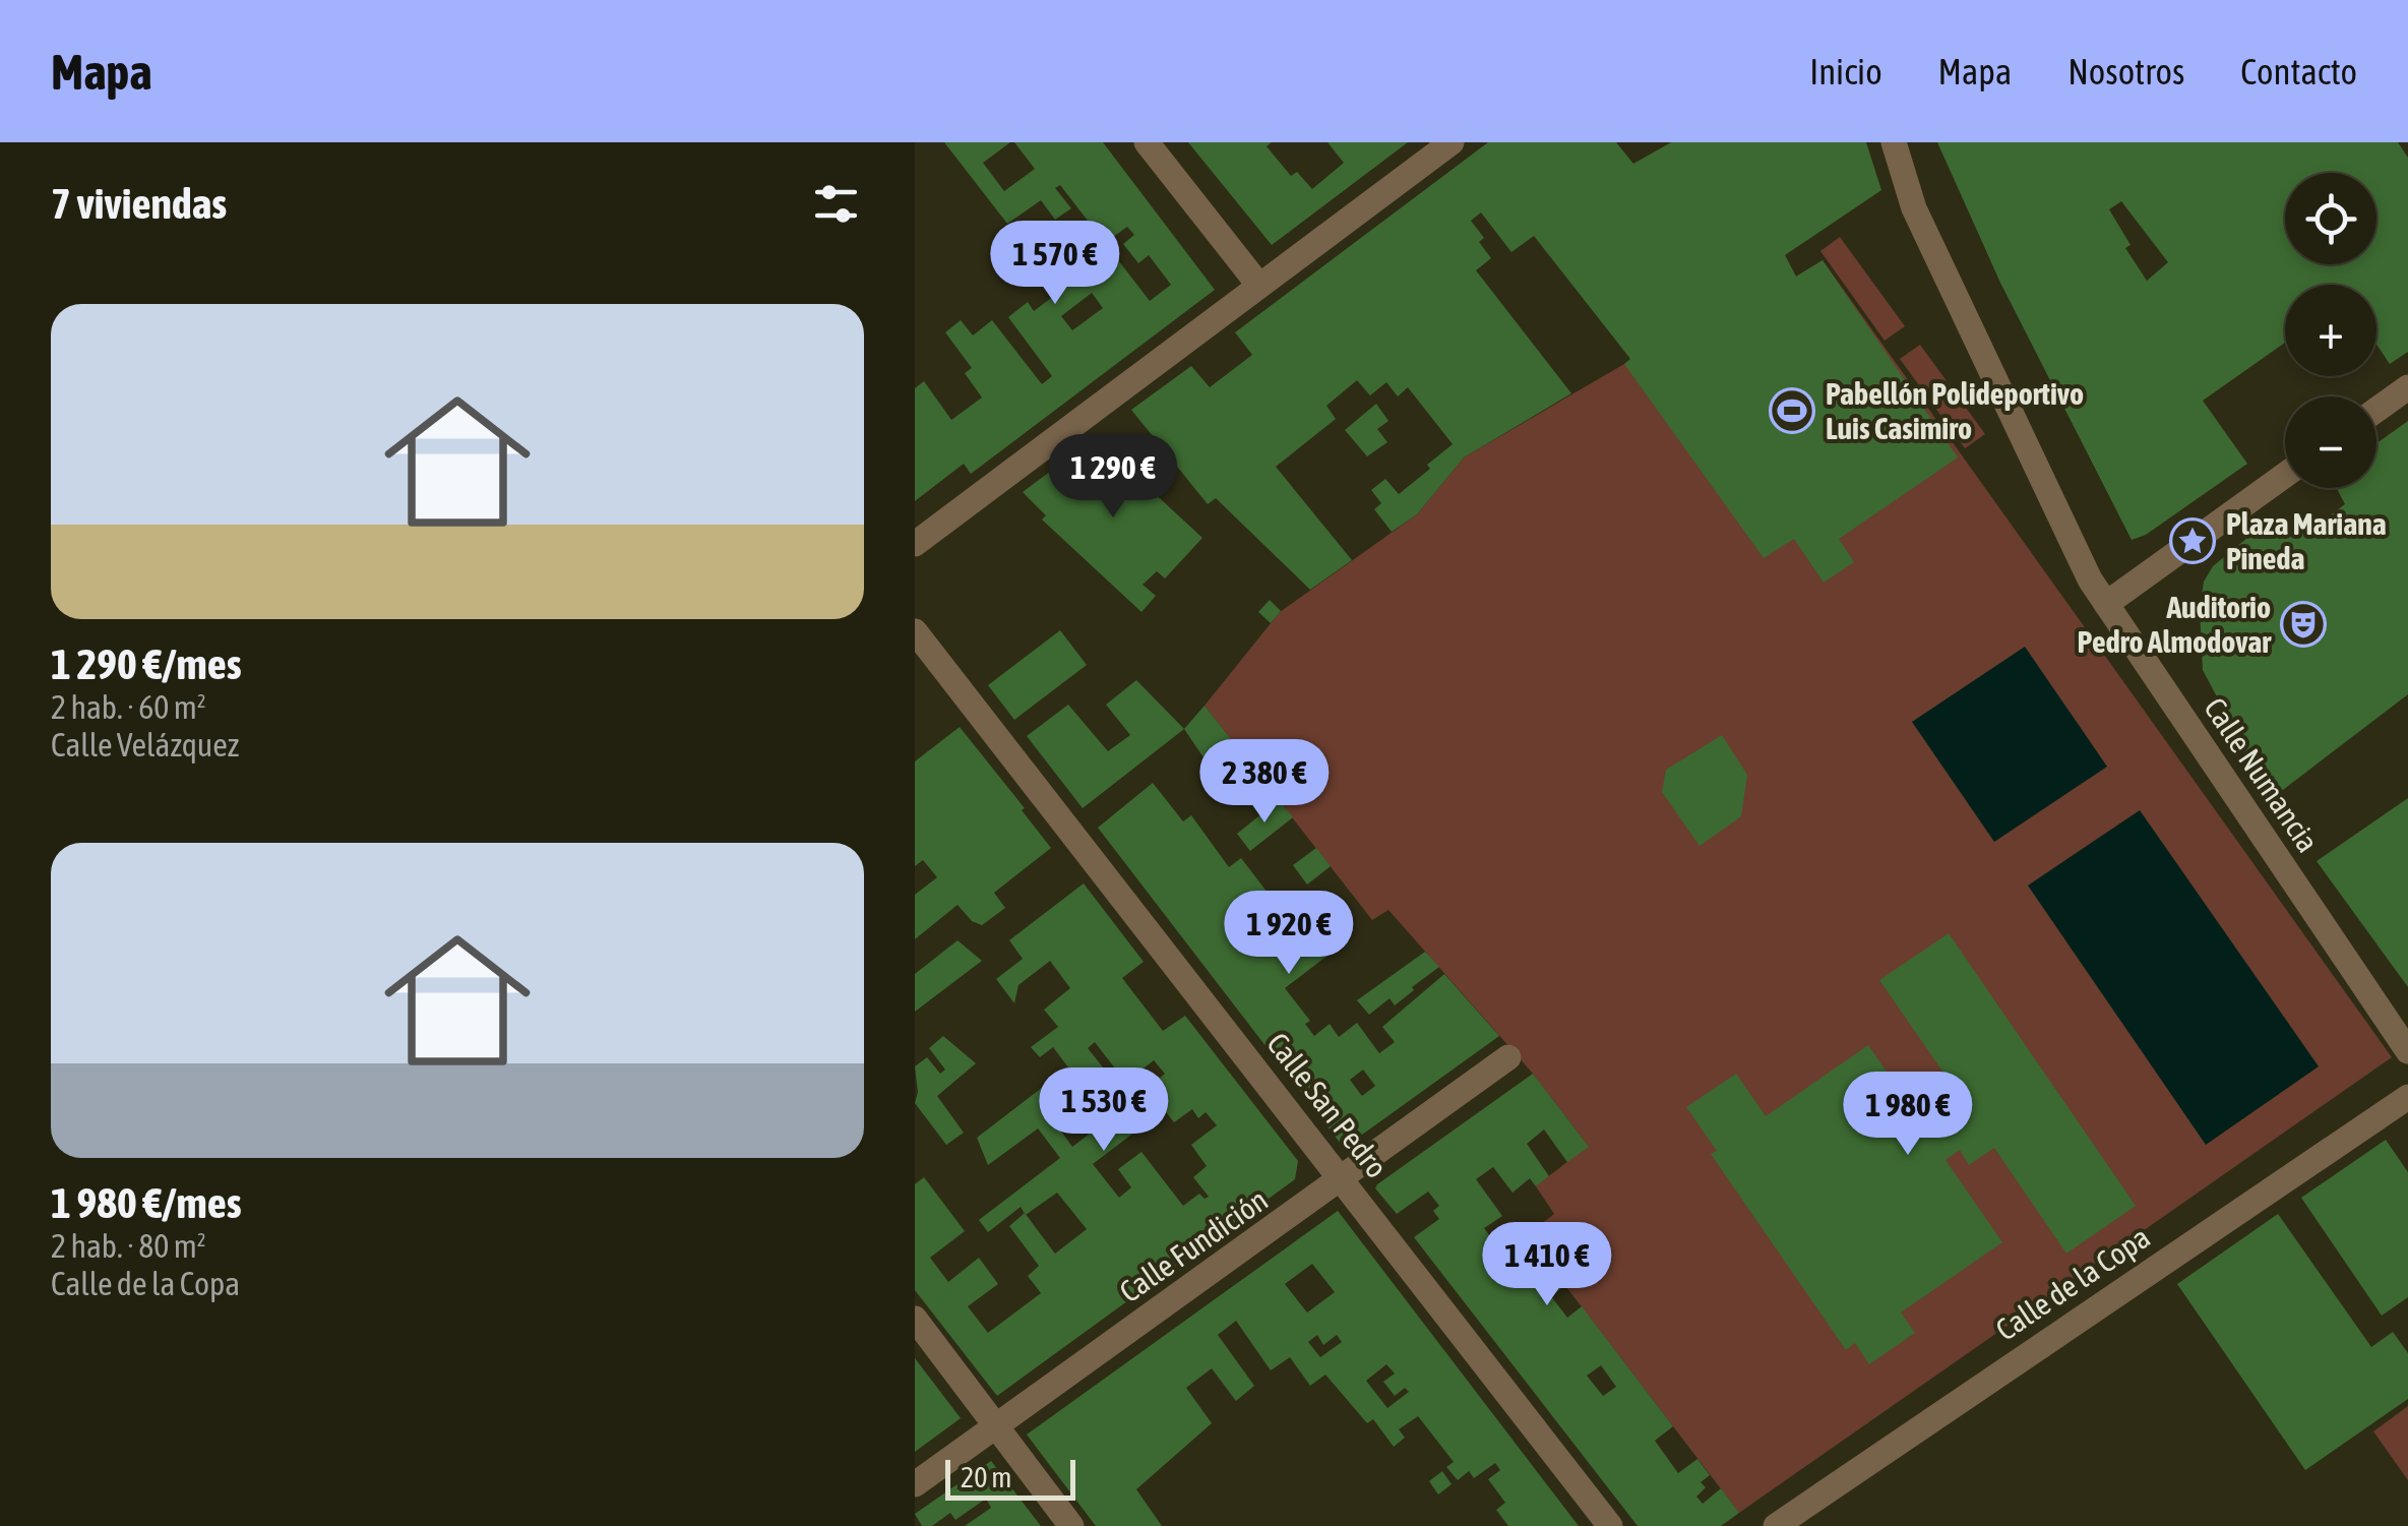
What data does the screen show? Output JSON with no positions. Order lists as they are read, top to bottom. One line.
{"streets":{"street":["Calle Numancia","Calle San Pedro","Calle Fundición","Calle de la Copa"]},"crossings":[["Calle San Pedro","Calle Fundición"]],"places":{"sports":["Pabellón Polideportivo Luis Casimiro"],"place":["Plaza Mariana Pineda"],"theatre":["Auditorio Pedro Almodovar"]},"scale_bar":"20 m","page":{"header":"Mapa","nav":["Inicio","Mapa","Nosotros","Contacto"],"heading":"7 viviendas","map_buttons":["+","−"],"price":["1 570 €","1 290 €","2 380 €","1 920 €","1 530 €","1 980 €","1 410 €"],"list":[{"name":"1 290 €/mes","note":"2 hab. · 60 m² · Calle Velázquez"},{"name":"1 980 €/mes","note":"2 hab. · 80 m² · Calle de la Copa"}],"scale":"20 m"}}
